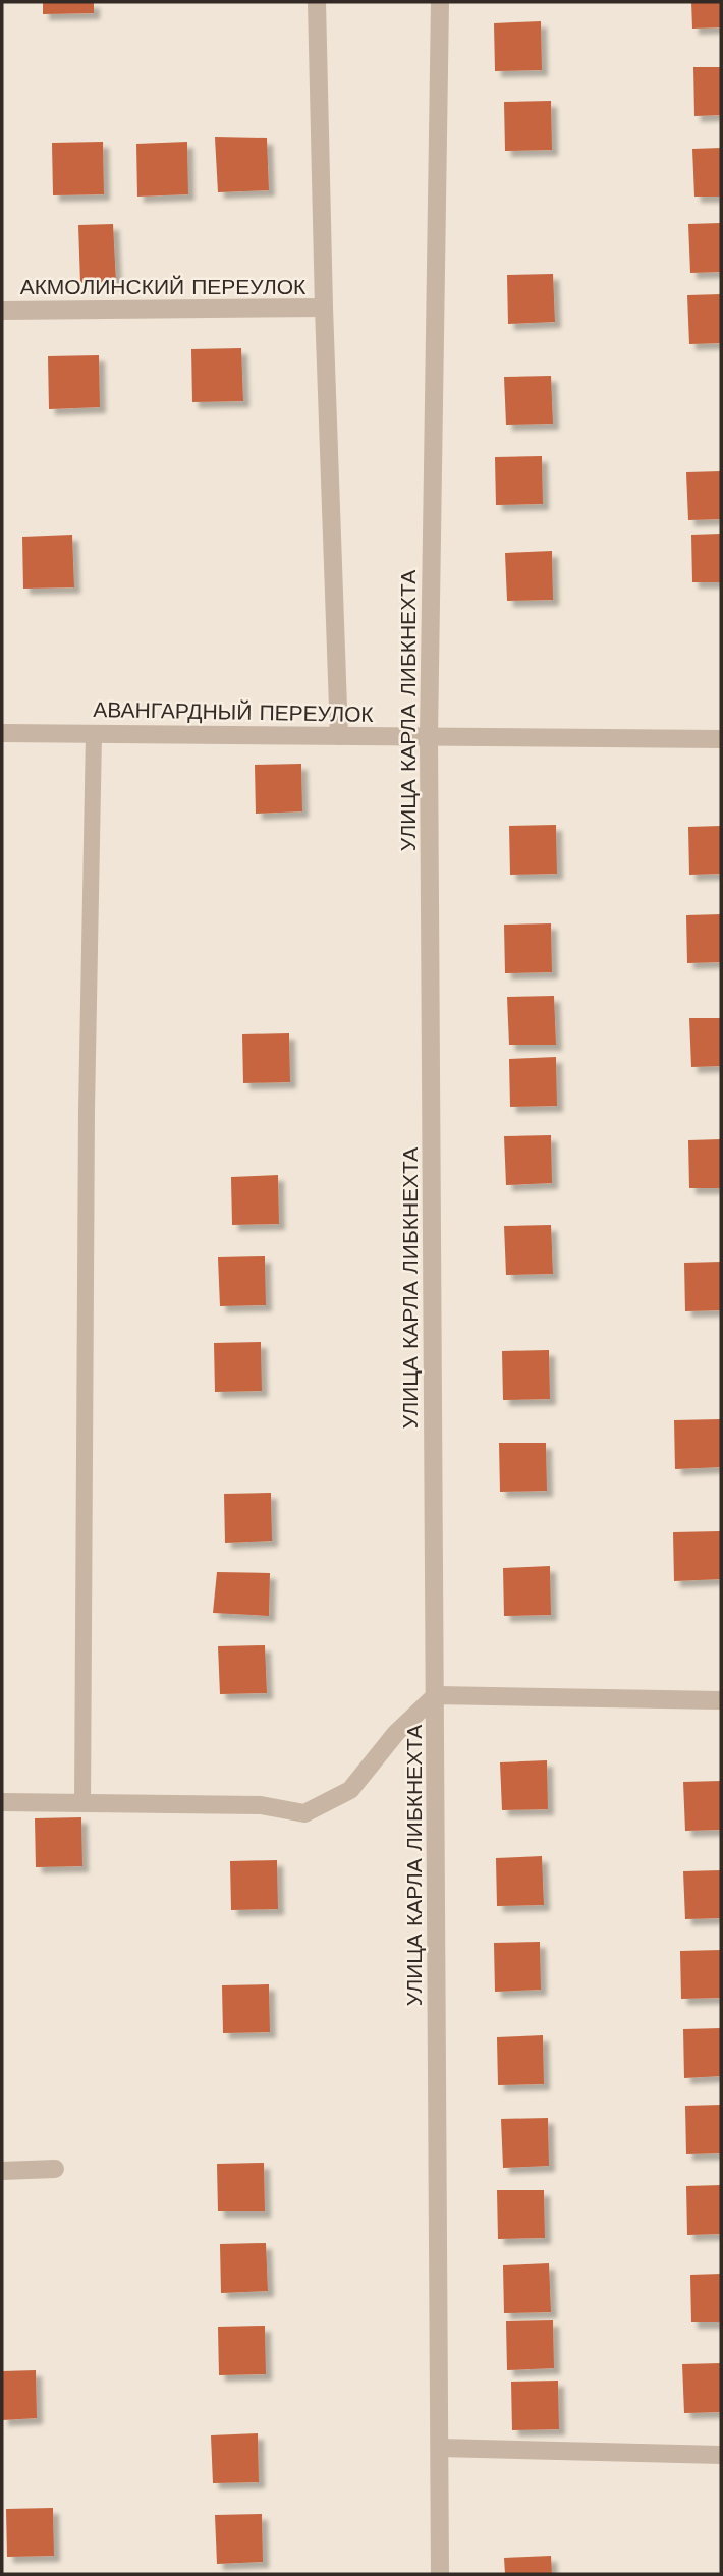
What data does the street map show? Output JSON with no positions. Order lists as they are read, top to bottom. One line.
{"streets":{"street":["АКМОЛИНСКИЙ ПЕРЕУЛОК","УЛИЦА КАРЛА ЛИБКНЕХТА","АВАНГАРДНЫЙ ПЕРЕУЛОК"]},"crossings":[["УЛИЦА КАРЛА ЛИБКНЕХТА","АВАНГАРДНЫЙ ПЕРЕУЛОК"]]}
